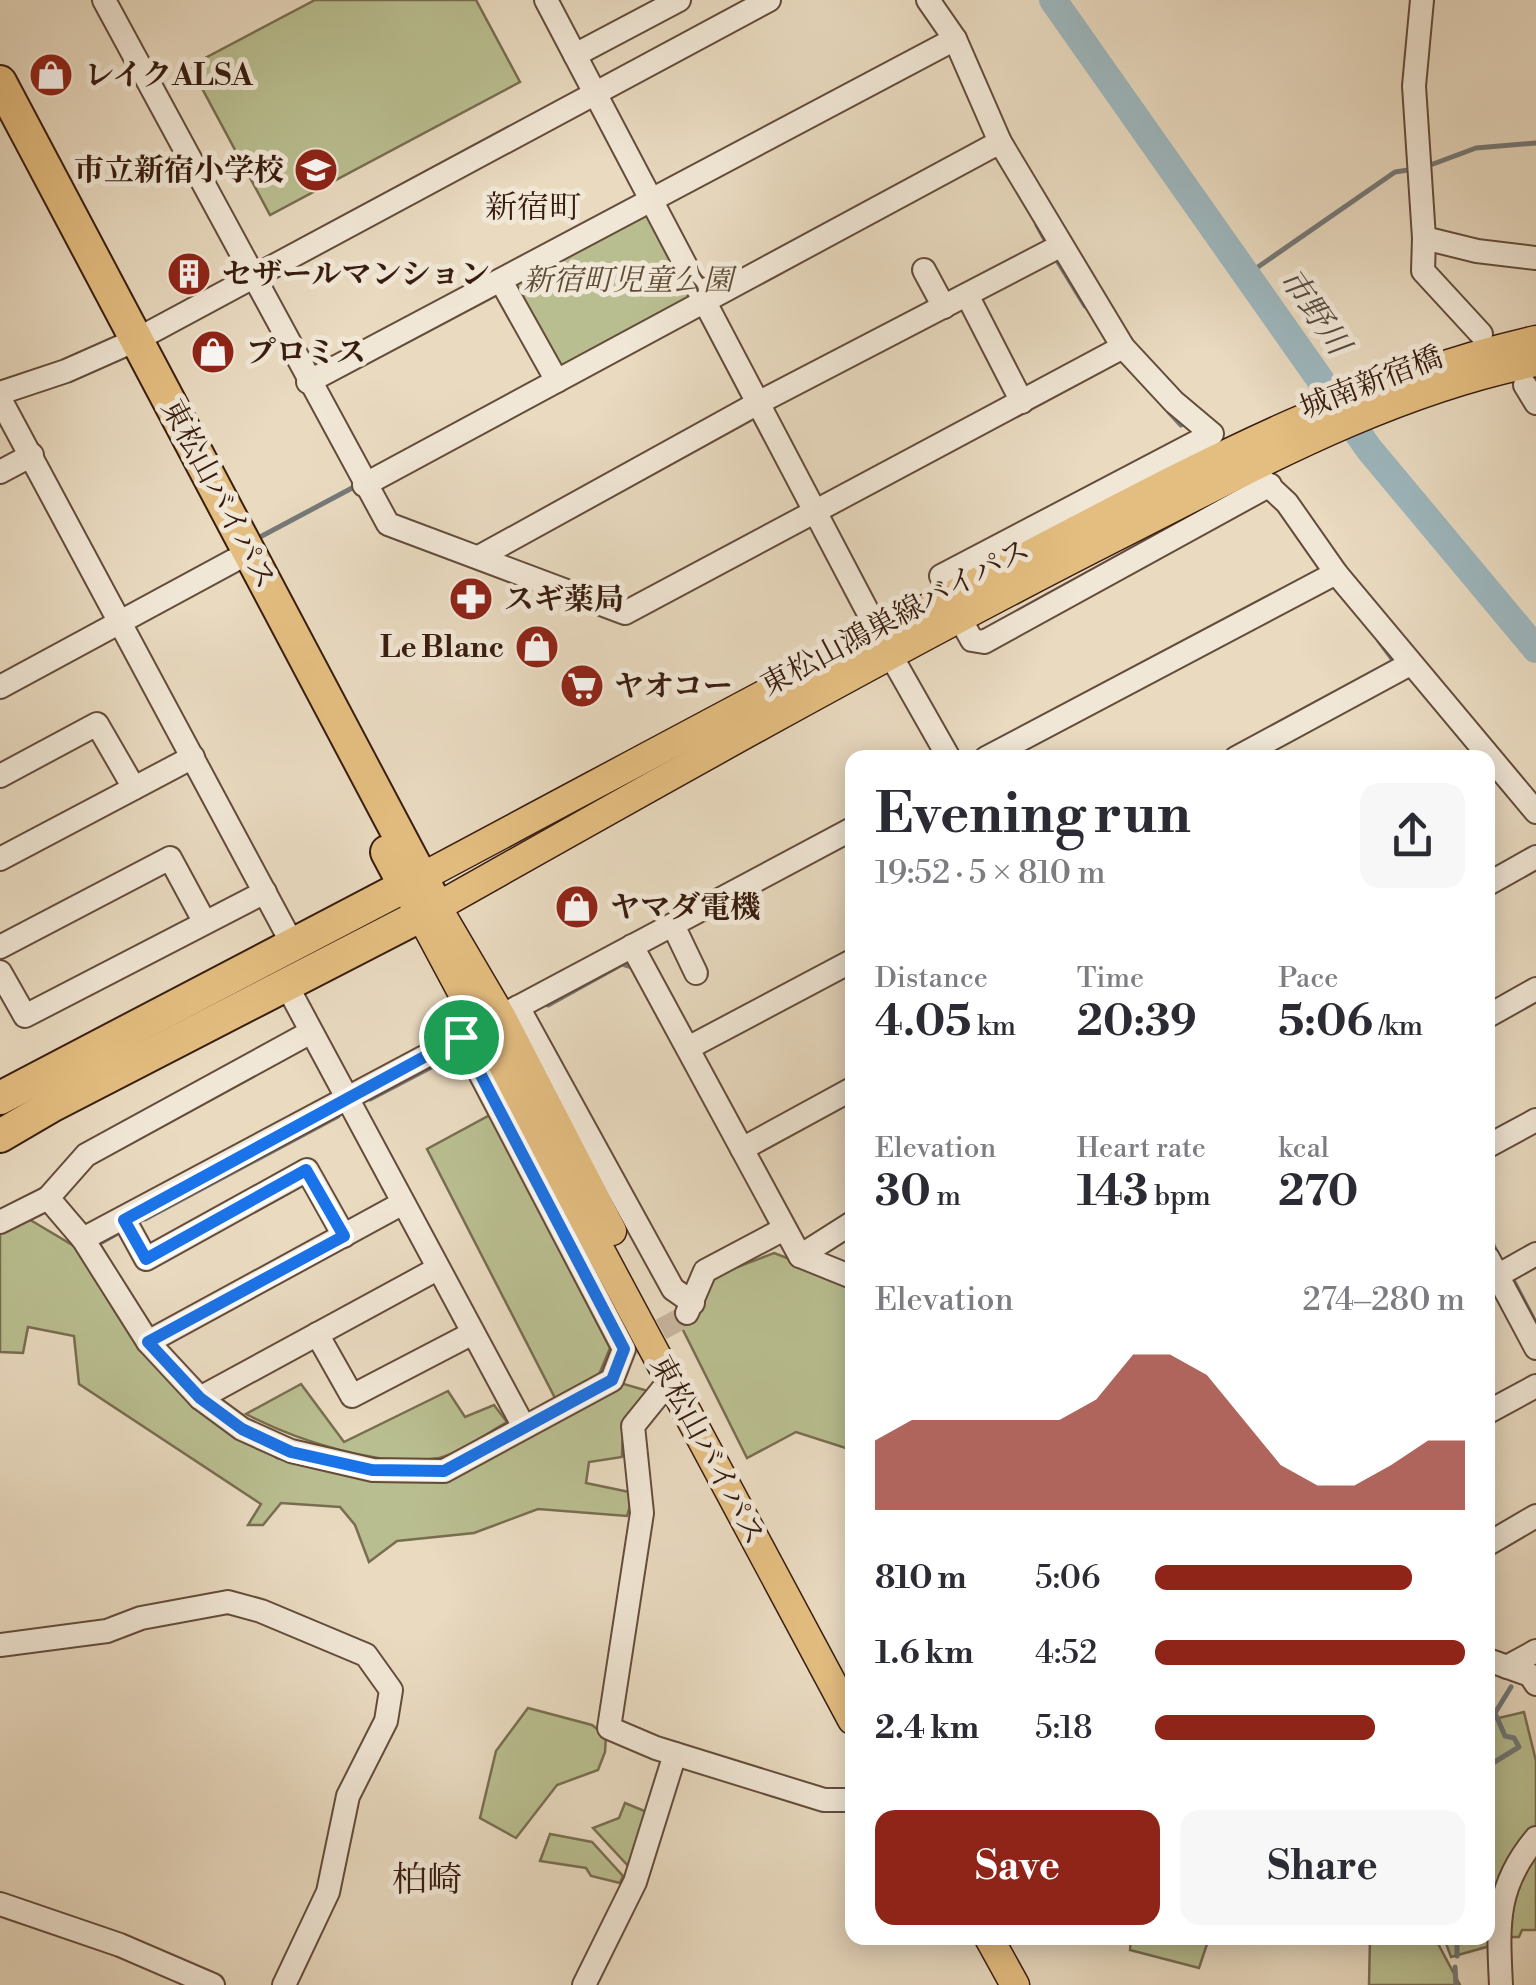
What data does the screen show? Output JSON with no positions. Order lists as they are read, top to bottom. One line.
{"streets":{"highway":["東松山バイパス"],"main road":["城南新宿橋","東松山鴻巣線バイパス"]},"crossings":[["城南新宿橋","東松山鴻巣線バイパス"],["東松山バイパス","東松山鴻巣線バイパス"]],"districts":["新宿町","柏崎"],"water":["市野川"],"parks":["新宿町児童公園"],"places":{"shop":["レイクALSA","プロミス","Le Blanc","ヤマダ電機"],"school or university":["市立新宿小学校"],"building":["セザールマンション"],"pharmacy":["スギ薬局"],"supermarket":["ヤオコー"]},"page":{"heading":["Evening run","19:52 · 5 × 810 m"],"stats":[["Distance","4.05 km"],["Time","20:39"],["Pace","5:06 /km"],["Elevation","30 m"],["Heart rate","143 bpm"],["kcal","270"]],"chart":["Elevation","274–280 m"],"list":[{"name":"810 m","note":"5:06"},{"name":"1.6 km","note":"4:52"},{"name":"2.4 km","note":"5:18"}],"buttons":["Save","Share"]}}
